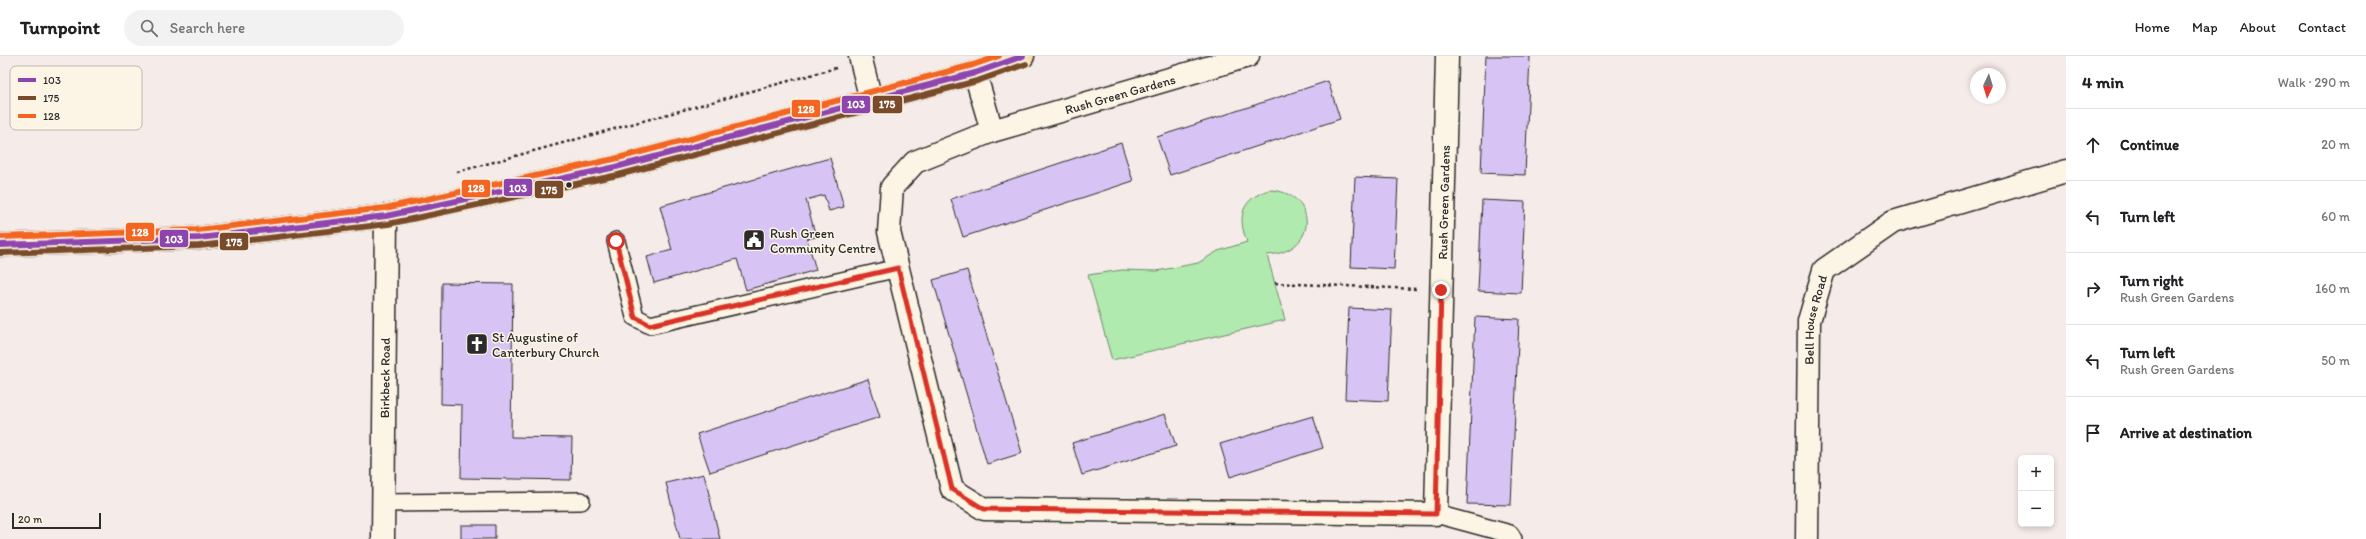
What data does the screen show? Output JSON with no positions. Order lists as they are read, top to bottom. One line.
{"streets":{"street":["Rush Green Gardens","Bell House Road","Birkbeck Road"]},"places":{"public building":["Rush Green Community Centre"],"church":["St Augustine of Canterbury Church"]},"lines":["transit line 103","transit line 128","transit line 175"],"legend":["103","175","128"],"scale_bar":"20 m","north":"bottom","page":{"header":"Turnpoint","search":"Search here","nav":["Home","Map","About","Contact"],"heading":["4 min","Walk · 290 m"],"list":[["Continue","20 m"],["Turn left","60 m"],["Turn right","Rush Green Gardens","160 m"],["Turn left","Rush Green Gardens","50 m"],"Arrive at destination"],"map_buttons":["+","−"],"scale":"20 m"}}
